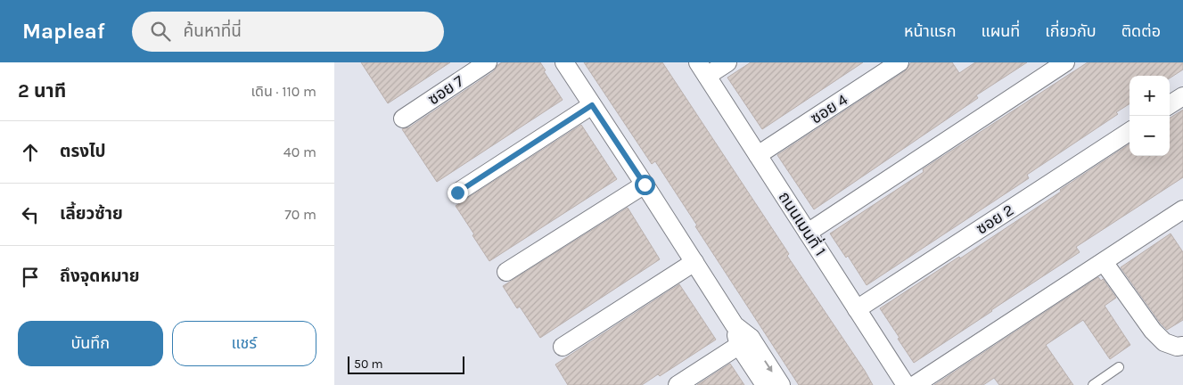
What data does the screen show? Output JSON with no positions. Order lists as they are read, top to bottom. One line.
{"streets":{"street":["ซอย 7","ซอย 4","ซอย 2","ถนนเมนที่ 1"]},"crossings":[["ซอย 4","ถนนเมนที่ 1"],["ซอย 2","ถนนเมนที่ 1"]],"scale_bar":"50 m","page":{"header":"Mapleaf","search":"ค้นหาที่นี่","nav":["หน้าแรก","แผนที่","เกี่ยวกับ","ติดต่อ"],"heading":["2 นาที","เดิน · 110 m"],"map_buttons":["+","−"],"list":[["ตรงไป","40 m"],["เลี้ยวซ้าย","70 m"],"ถึงจุดหมาย"],"buttons":["บันทึก","แชร์"],"scale":"50 m"}}
